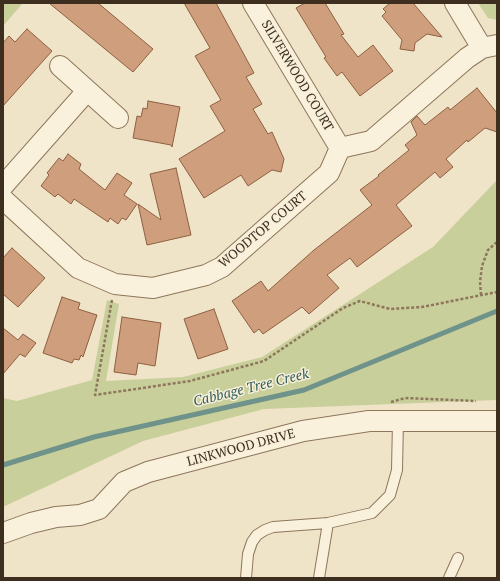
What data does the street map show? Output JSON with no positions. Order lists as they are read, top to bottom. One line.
{"streets":{"street":["SILVERWOOD COURT","WOODTOP COURT","LINKWOOD DRIVE"]},"crossings":[["SILVERWOOD COURT","WOODTOP COURT"]],"water":["Cabbage Tree Creek"]}
